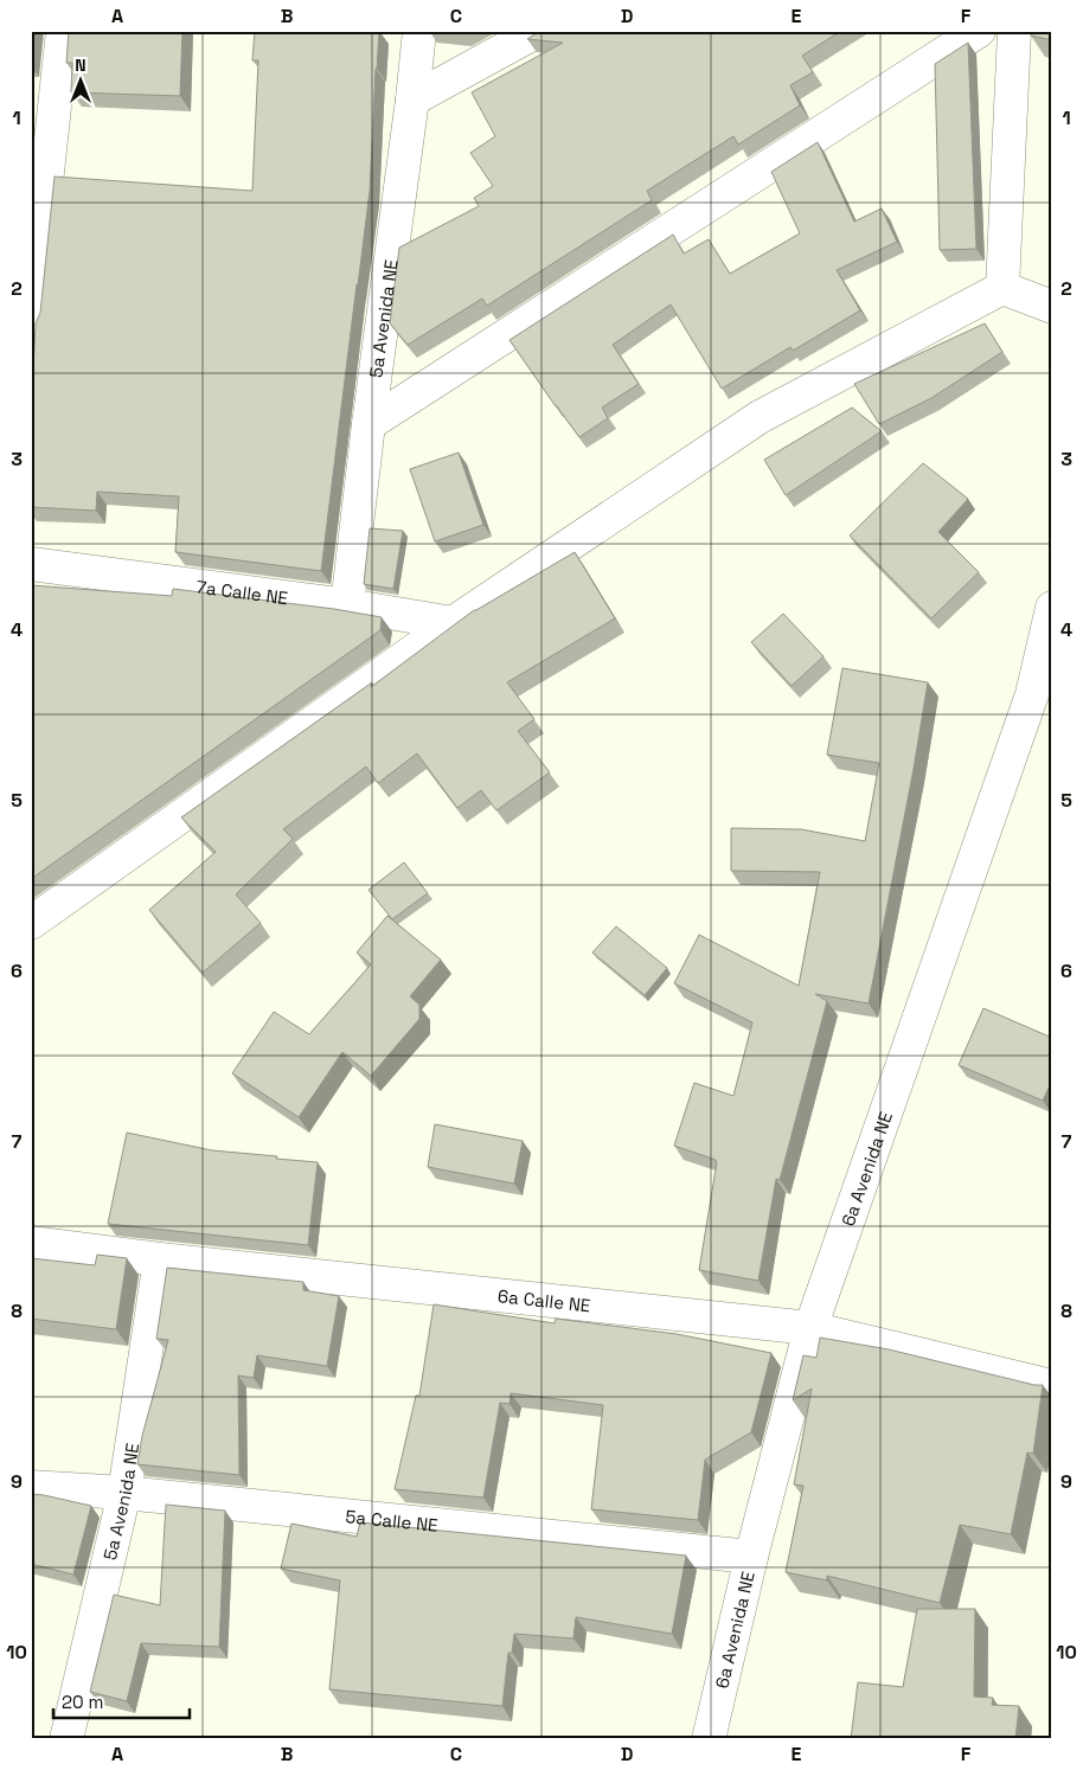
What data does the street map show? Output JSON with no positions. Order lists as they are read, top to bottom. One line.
{"streets":{"street":["5a Avenida NE","7a Calle NE","6a Avenida NE","6a Calle NE","5a Calle NE"]},"crossings":[["5a Avenida NE","7a Calle NE"],["5a Avenida NE","6a Calle NE"],["5a Avenida NE","5a Calle NE"],["6a Avenida NE","6a Calle NE"],["6a Avenida NE","5a Calle NE"]],"scale_bar":"20 m","north":"top","grid":{"columns":["A","B","C","D","E","F"],"rows":["1","2","3","4","5","6","7","8","9","10"]}}
